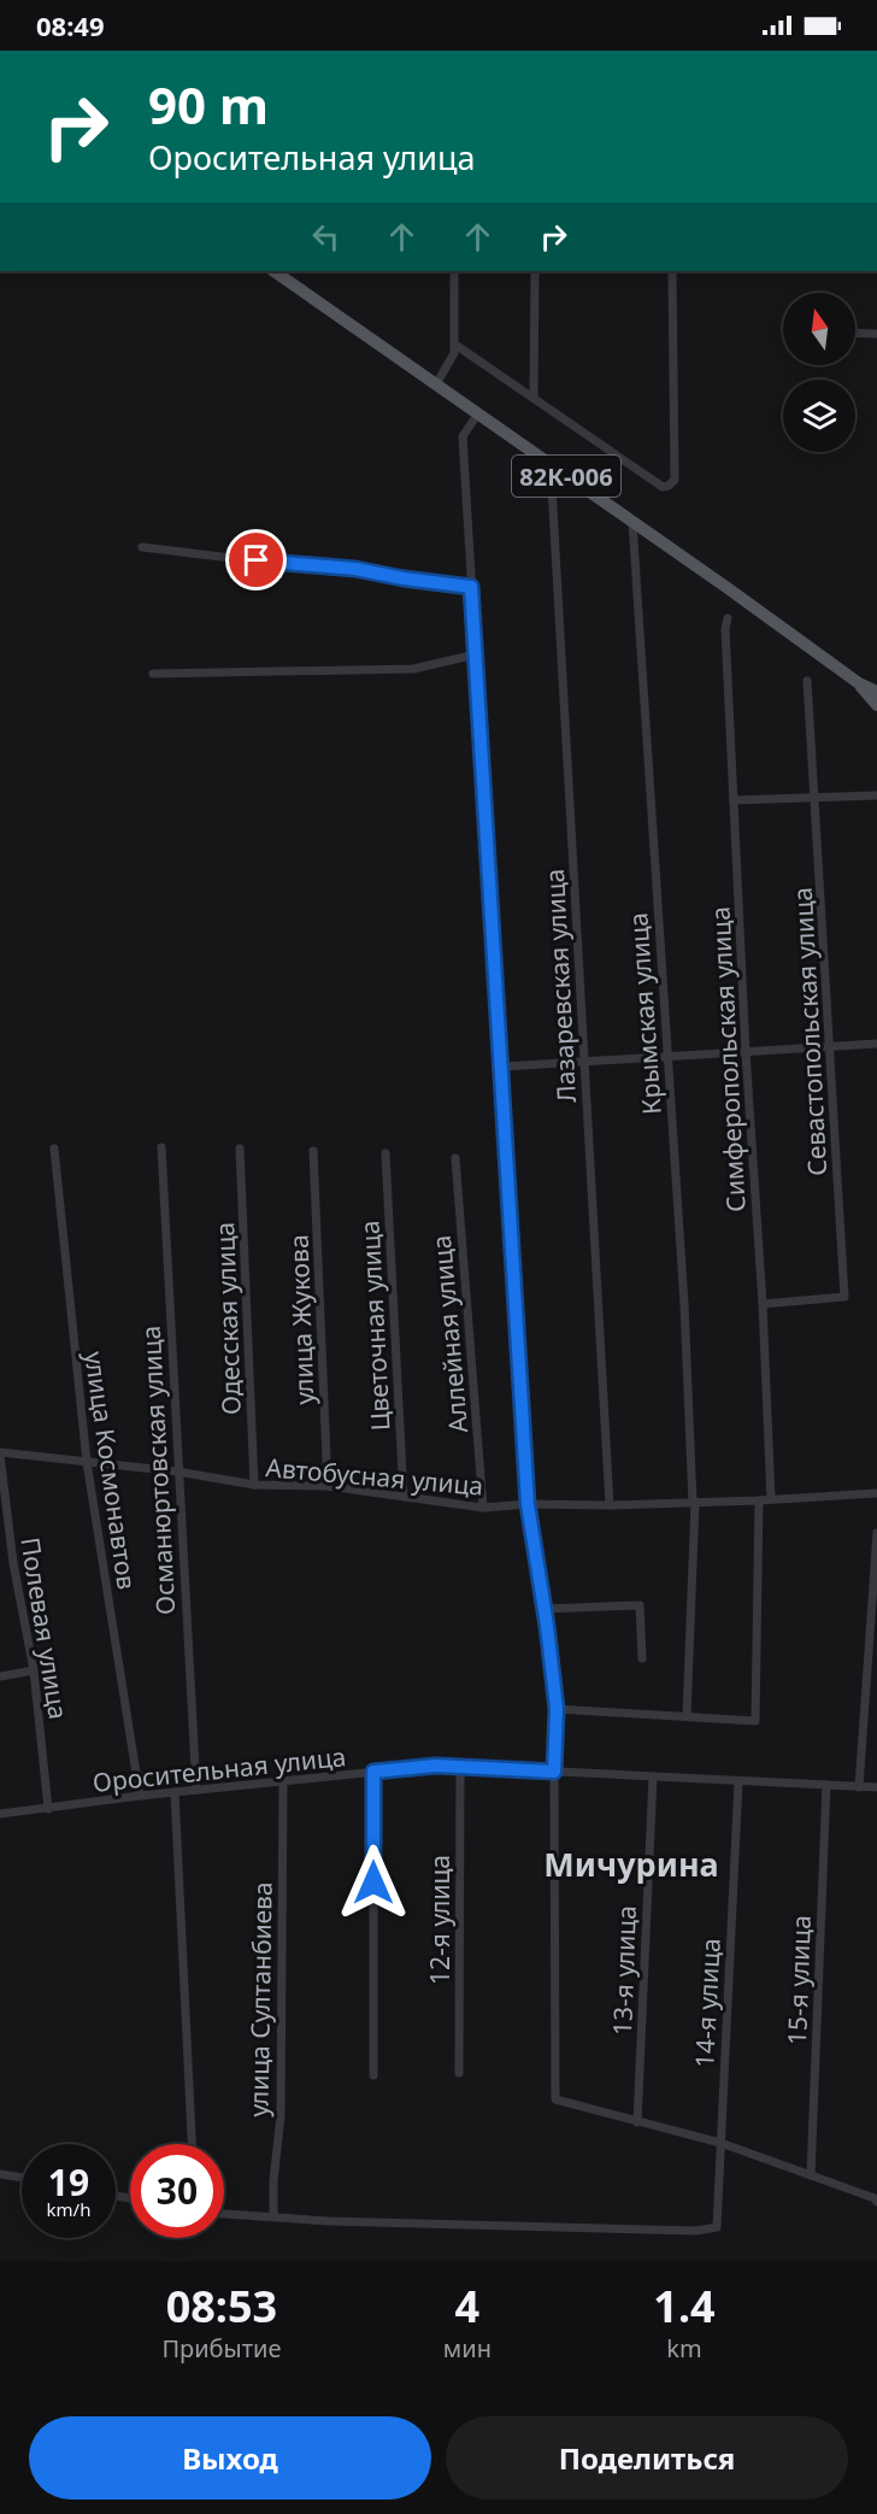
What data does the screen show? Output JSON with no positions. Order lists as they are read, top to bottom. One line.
{"streets":{"main road":["82К-006"],"street":["Лазаревская улица","Крымская улица","Севастопольская улица","Симферопольская улица","Одесская улица","улица Жукова","Цветочная улица","Аллейная улица","улица Космонавтов","Османюртовская улица","Автобусная улица","Полевая улица","Оросительная улица","12-я улица","13-я улица","15-я улица","улица Султанбиева","14-я улица"]},"crossings":[["82К-006","Лазаревская улица"],["82К-006","Крымская улица"],["Лазаревская улица","Автобусная улица"],["Крымская улица","Автобусная улица"],["Севастопольская улица","Симферопольская улица"],["Симферопольская улица","Автобусная улица"],["Одесская улица","Автобусная улица"],["улица Жукова","Автобусная улица"],["Цветочная улица","Автобусная улица"],["Аллейная улица","Автобусная улица"],["улица Космонавтов","Автобусная улица"],["улица Космонавтов","Оросительная улица"],["Османюртовская улица","Автобусная улица"],["Османюртовская улица","Оросительная улица"],["Автобусная улица","Полевая улица"],["Полевая улица","Оросительная улица"],["Оросительная улица","12-я улица"],["Оросительная улица","13-я улица"],["Оросительная улица","15-я улица"],["Оросительная улица","улица Султанбиева"],["Оросительная улица","14-я улица"],["улица Султанбиева","14-я улица"]],"districts":["Мичурина"],"north":"top","page":{"status":"08:49","turn":["90 m","Оросительная улица"],"speed":"19 km/h","limit":"30","eta":["08:53","Прибытие","4","мин","1.4","km"],"buttons":["Выход","Поделиться"]}}
